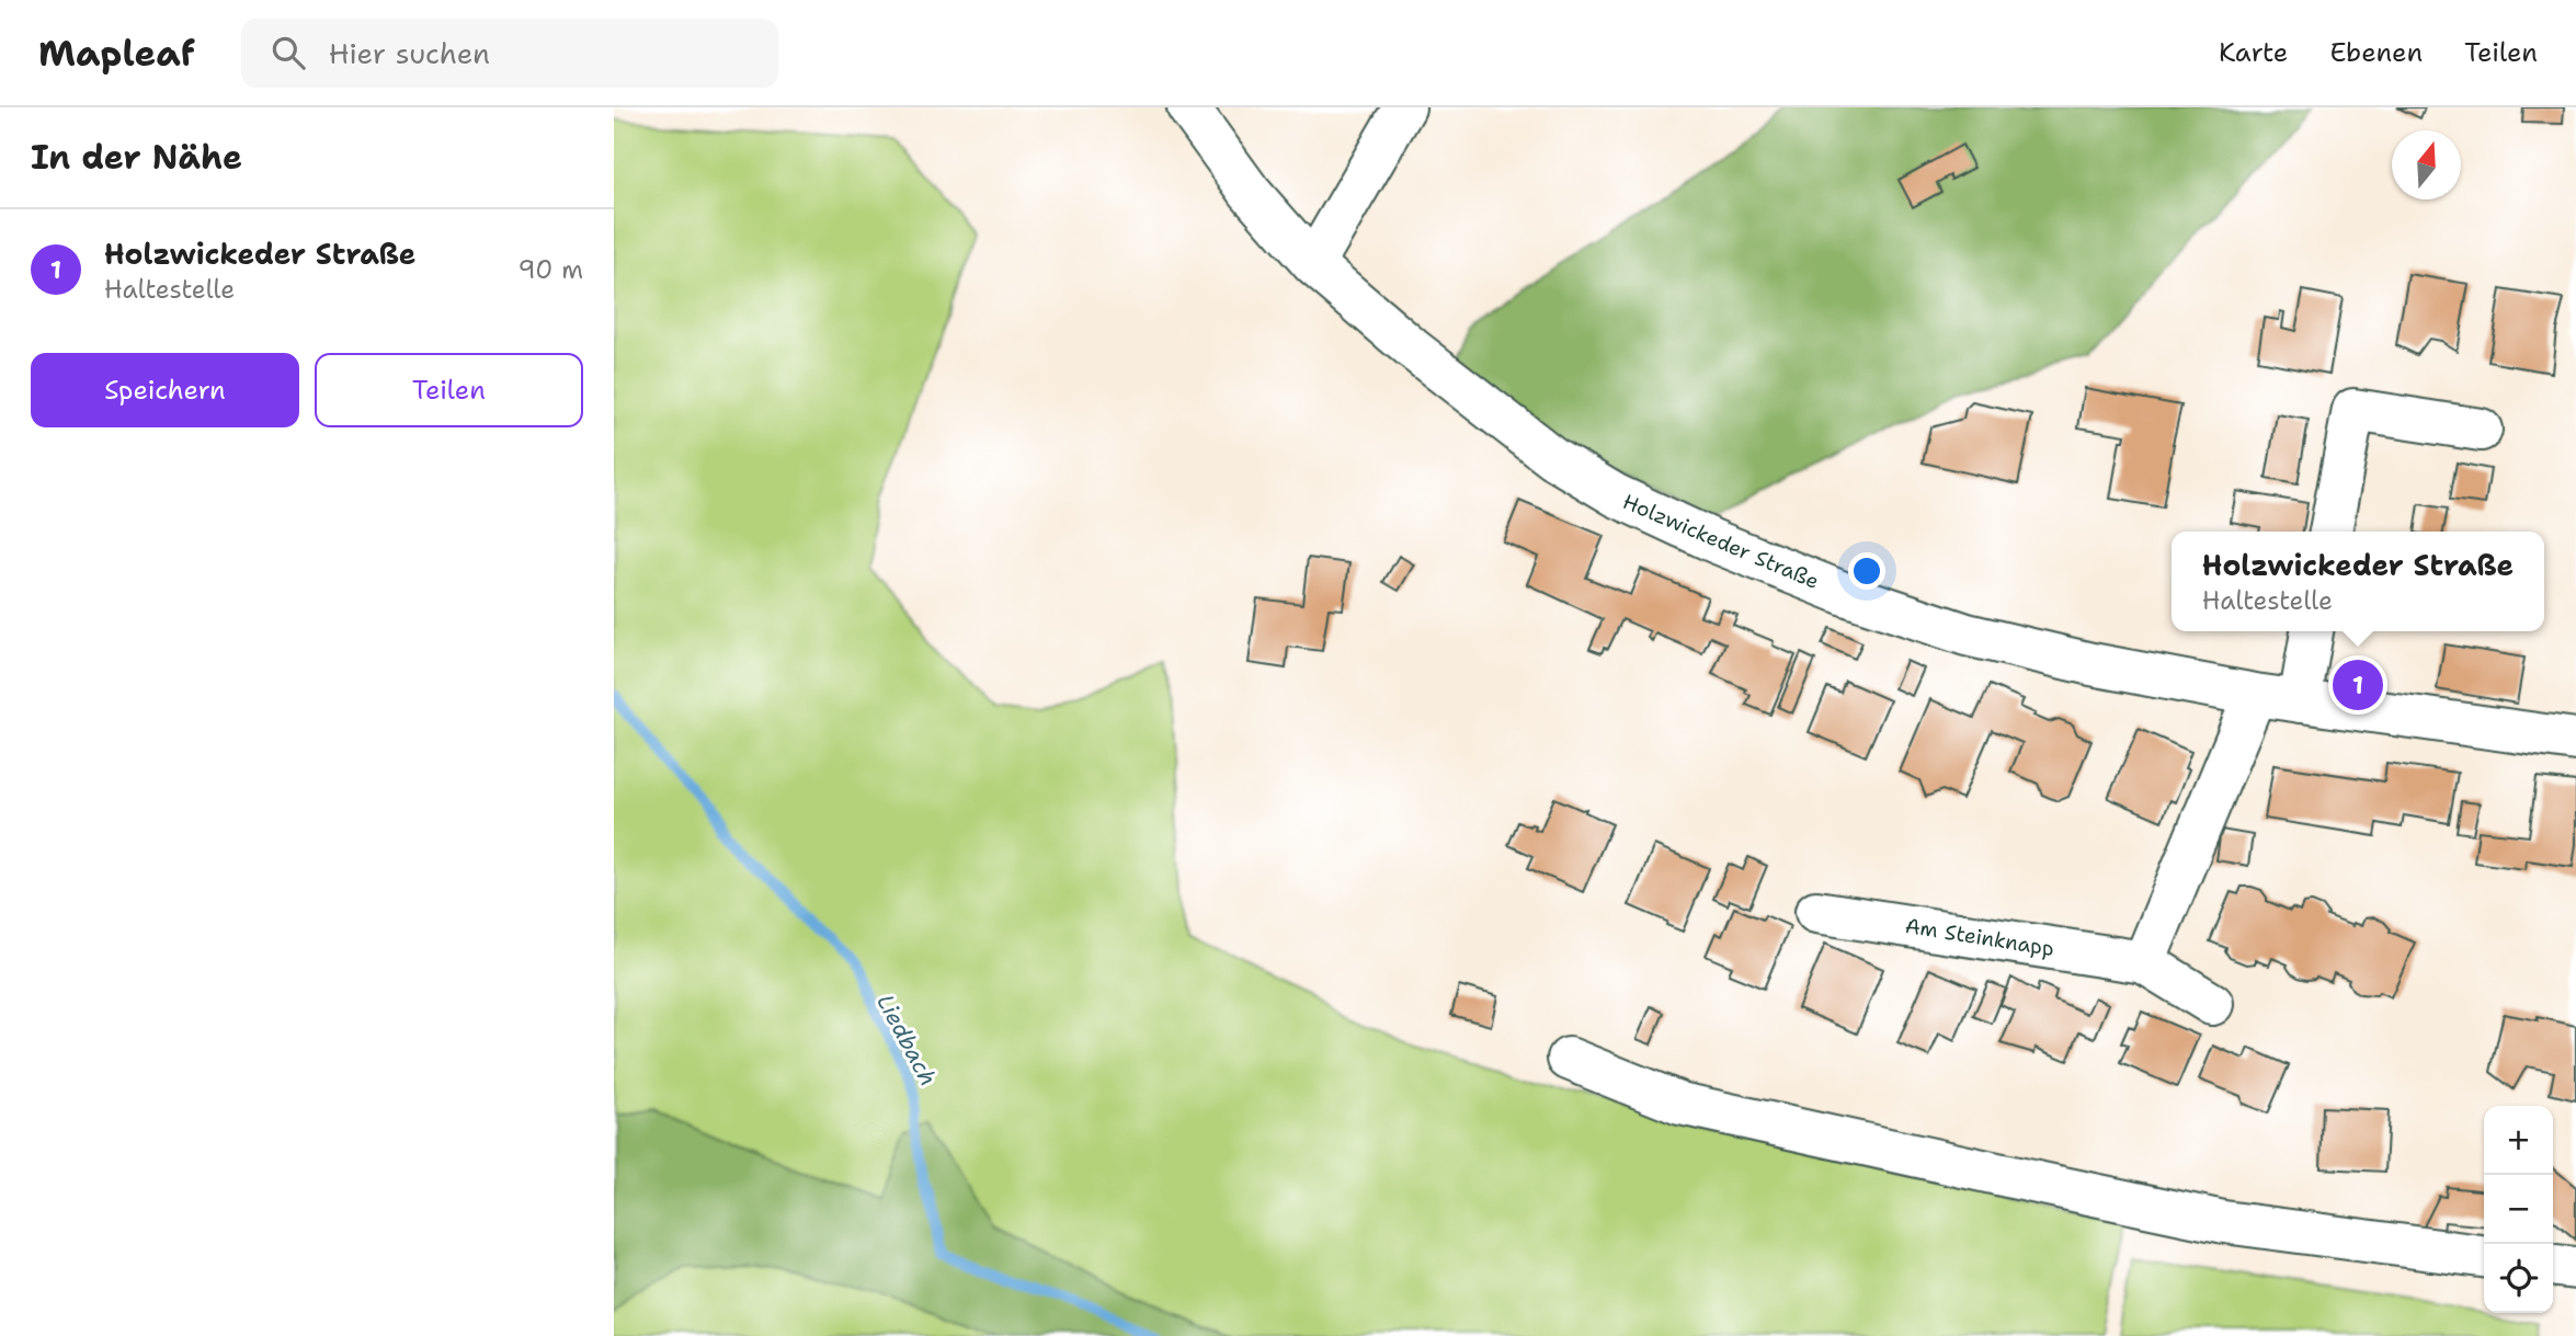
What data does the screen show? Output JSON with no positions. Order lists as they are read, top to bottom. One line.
{"streets":{"street":["Holzwickeder Straße","Am Steinknapp"]},"water":["Liedbach"],"north":"top","page":{"header":"Mapleaf","search":"Hier suchen","nav":["Karte","Ebenen","Teilen"],"heading":"In der Nähe","list":[{"mark":"1","name":"Holzwickeder Straße","note":"Haltestelle","value":"90 m"}],"buttons":["Speichern","Teilen"],"popup":["Holzwickeder Straße","Haltestelle"],"pins":"1","map_buttons":["+","−"]}}
